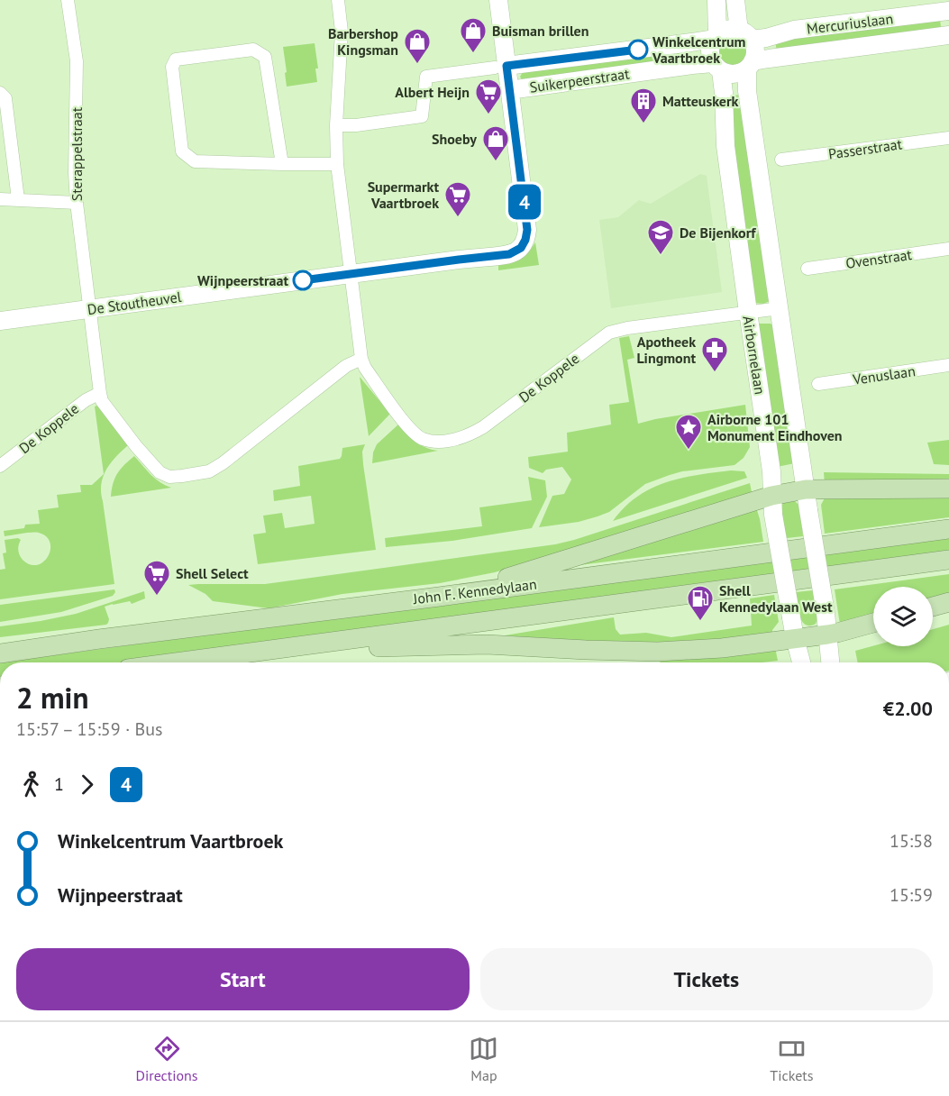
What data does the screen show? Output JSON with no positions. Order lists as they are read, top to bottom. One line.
{"streets":{"main road":["John F. Kennedylaan"],"street":["Mercuriuslaan","Suikerpeerstraat","Passerstraat","Sterappelstraat","Ovenstraat","De Stoutheuvel","Airbornelaan","Venuslaan","De Koppele"]},"crossings":[["Mercuriuslaan","Suikerpeerstraat"],["Mercuriuslaan","Airbornelaan"],["Suikerpeerstraat","De Stoutheuvel"],["Suikerpeerstraat","Airbornelaan"],["Sterappelstraat","De Stoutheuvel"],["De Stoutheuvel","De Koppele"],["Airbornelaan","De Koppele"]],"places":{"other":["Winkelcentrum Vaartbroek","Wijnpeerstraat"],"shop":["Buisman brillen","Barbershop Kingsman","Shoeby"],"supermarket":["Albert Heijn","Supermarkt Vaartbroek","Shell Select"],"building":["Matteuskerk"],"school or university":["De Bijenkorf"],"pharmacy":["Apotheek Lingmont"],"place":["Airborne 101 Monument Eindhoven"],"fuel station":["Shell Kennedylaan West"]},"lines":["bus line 4"],"page":{"on_map":"4","heading":["2 min","15:57 – 15:59 · Bus","€2.00"],"legs":["1","4"],"list":[{"name":"Winkelcentrum Vaartbroek","value":"15:58"},{"name":"Wijnpeerstraat","value":"15:59"}],"buttons":["Start","Tickets"],"tabs":["Directions","Map","Tickets"]}}
